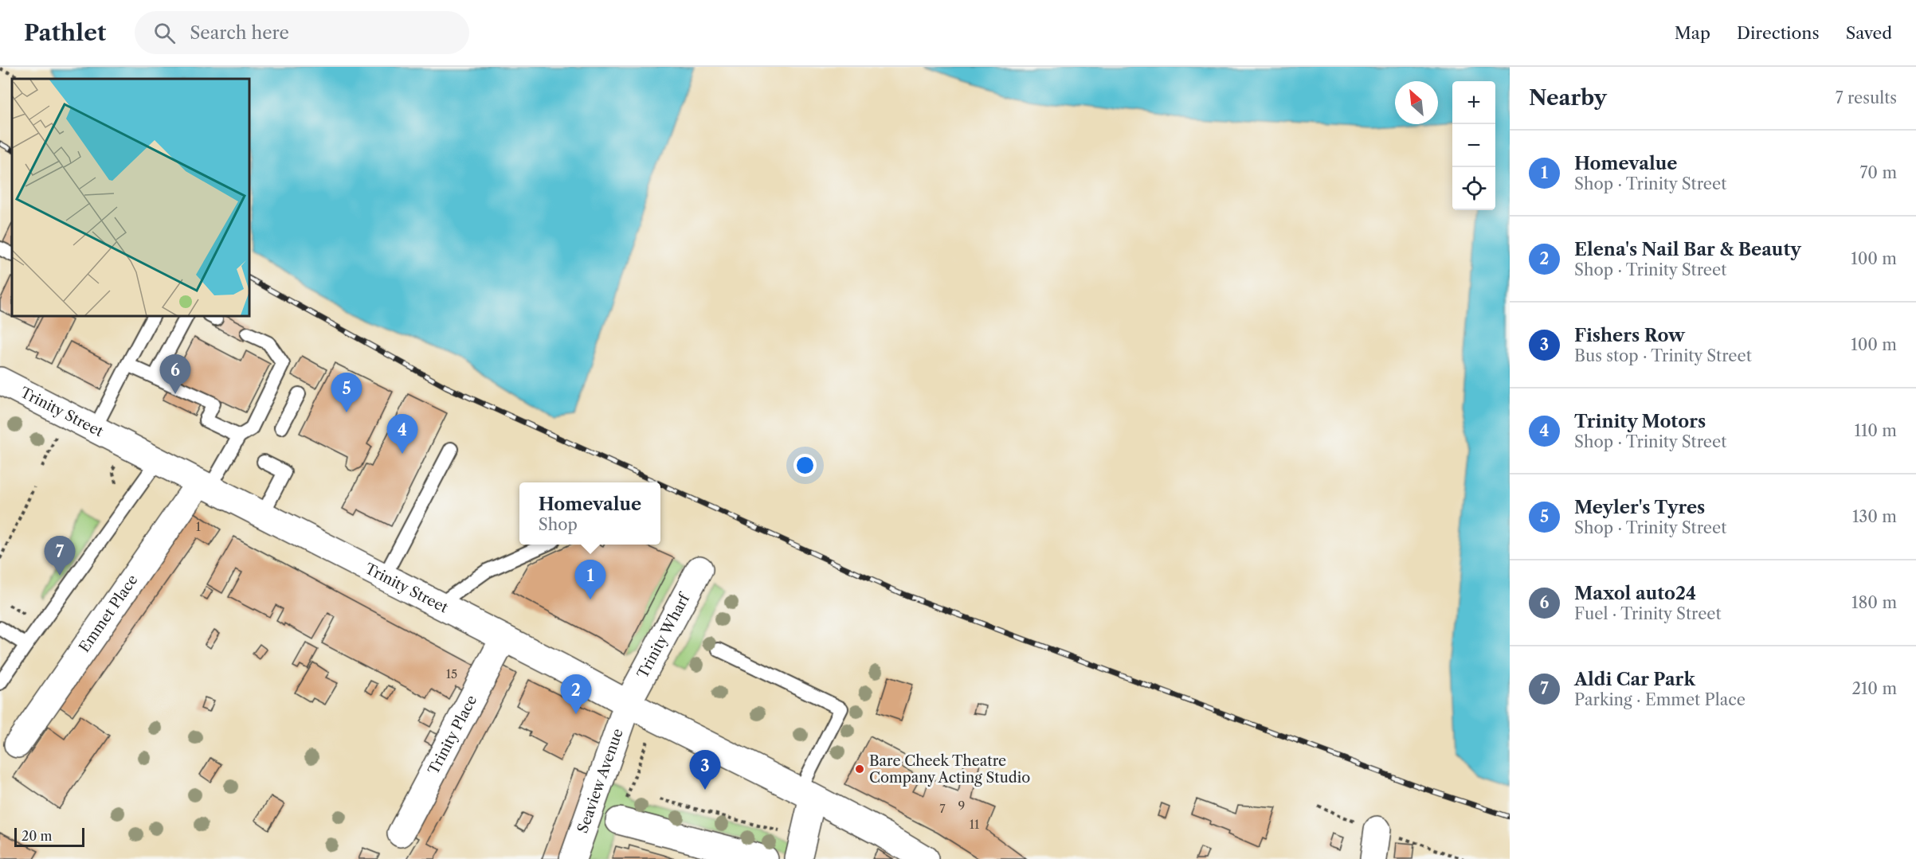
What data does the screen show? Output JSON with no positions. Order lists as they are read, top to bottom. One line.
{"streets":{"street":["Trinity Street","Emmet Place","Trinity Wharf","Trinity Place","Seaview Avenue"]},"crossings":[["Trinity Street","Emmet Place"],["Trinity Street","Trinity Wharf"],["Trinity Street","Trinity Place"],["Trinity Street","Seaview Avenue"],["Trinity Wharf","Seaview Avenue"]],"places":["Bare Cheek Theatre Company Acting Studio"],"house_numbers":["1","15","9","7","11"],"scale_bar":"20 m","north":"top left","page":{"header":"Pathlet","search":"Search here","nav":["Map","Directions","Saved"],"heading":["Nearby","7 results"],"map_buttons":["+","−"],"list":[{"mark":"1","name":"Homevalue","note":"Shop · Trinity Street","value":"70 m"},{"mark":"2","name":"Elena's Nail Bar & Beauty","note":"Shop · Trinity Street","value":"100 m"},{"mark":"3","name":"Fishers Row","note":"Bus stop · Trinity Street","value":"100 m"},{"mark":"4","name":"Trinity Motors","note":"Shop · Trinity Street","value":"110 m"},{"mark":"5","name":"Meyler's Tyres","note":"Shop · Trinity Street","value":"130 m"},{"mark":"6","name":"Maxol auto24","note":"Fuel · Trinity Street","value":"180 m"},{"mark":"7","name":"Aldi Car Park","note":"Parking · Emmet Place","value":"210 m"}],"pins":["6","5","4","7","1","2","3"],"popup":["Homevalue","Shop"],"scale":"20 m"}}
